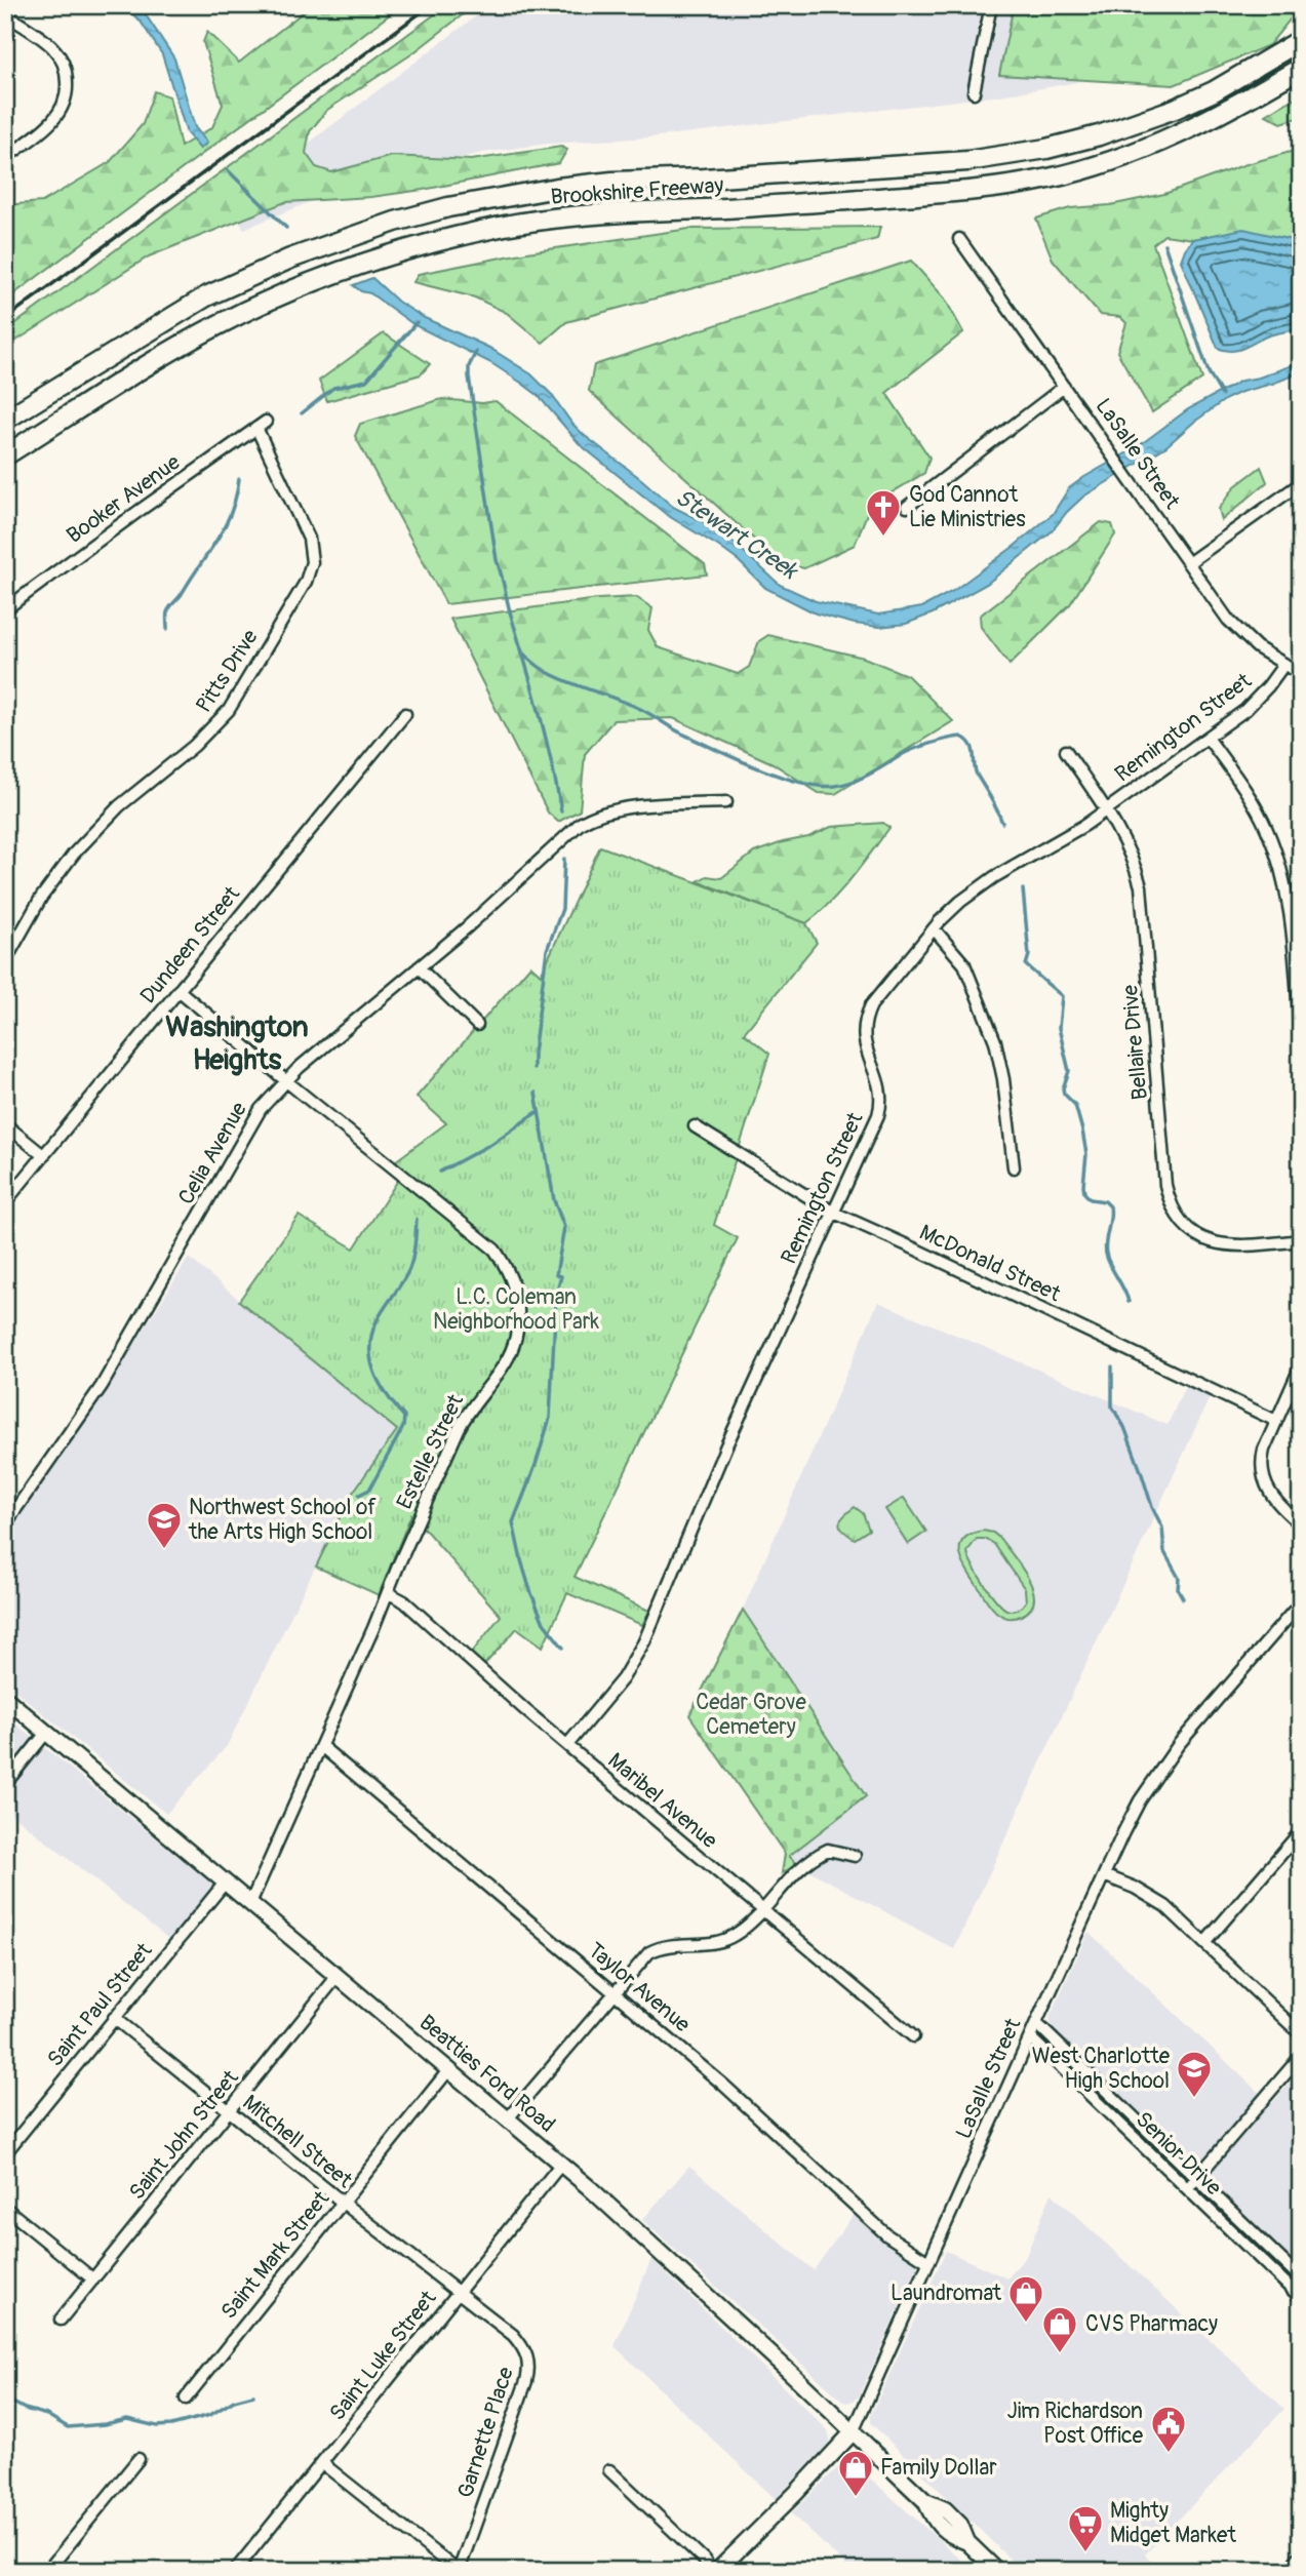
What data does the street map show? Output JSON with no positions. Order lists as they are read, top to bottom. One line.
{"streets":{"highway":["Brookshire Freeway"],"main road":["LaSalle Street","Beatties Ford Road"],"street":["Booker Avenue","Pitts Drive","Remington Street","Dundeen Street","Bellaire Drive","Celia Avenue","McDonald Street","Estelle Street","Maribel Avenue","Taylor Avenue","Saint Paul Street","Saint John Street","Mitchell Street","Senior Drive","Saint Mark Street","Saint Luke Street","Garnette Place"]},"crossings":[["LaSalle Street","Remington Street"],["LaSalle Street","Taylor Avenue"],["LaSalle Street","Beatties Ford Road"],["LaSalle Street","Senior Drive"],["Booker Avenue","Pitts Drive"],["Remington Street","Bellaire Drive"],["Remington Street","McDonald Street"],["Remington Street","Maribel Avenue"],["Dundeen Street","Estelle Street"],["Celia Avenue","Estelle Street"],["Estelle Street","Maribel Avenue"],["Estelle Street","Taylor Avenue"],["Estelle Street","Beatties Ford Road"],["Saint Paul Street","Beatties Ford Road"],["Saint Paul Street","Mitchell Street"],["Beatties Ford Road","Saint John Street"],["Beatties Ford Road","Saint Mark Street"],["Beatties Ford Road","Saint Luke Street"],["Saint John Street","Mitchell Street"],["Mitchell Street","Saint Mark Street"],["Mitchell Street","Saint Luke Street"],["Mitchell Street","Garnette Place"],["Saint Luke Street","Garnette Place"]],"districts":["Washington Heights"],"water":["Stewart Creek"],"parks":["L.C. Coleman Neighborhood Park","Cedar Grove Cemetery"],"places":{"church":["God Cannot Lie Ministries"],"school or university":["Northwest School of the Arts High School","West Charlotte High School"],"shop":["Laundromat","CVS Pharmacy","Family Dollar"],"public building":["Jim Richardson Post Office"],"supermarket":["Mighty Midget Market"]}}
